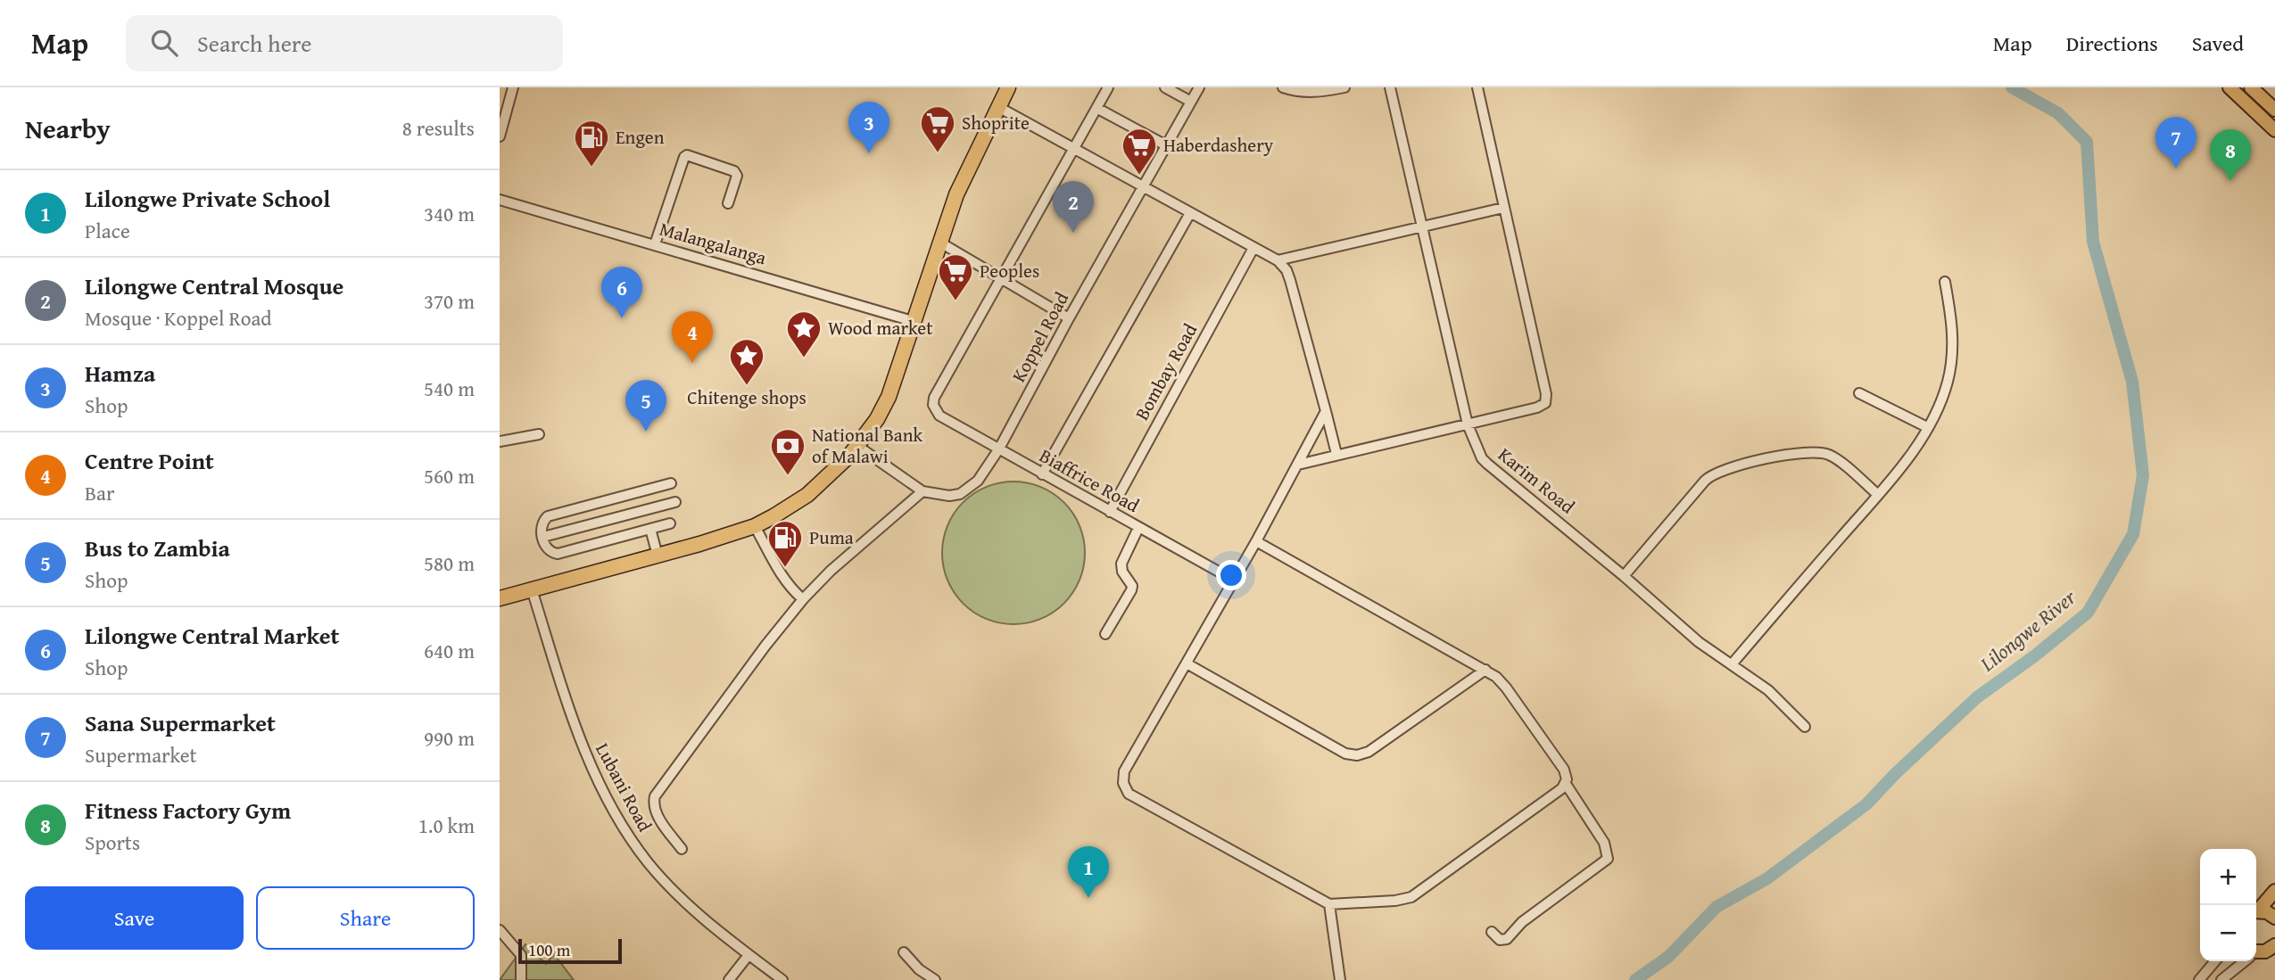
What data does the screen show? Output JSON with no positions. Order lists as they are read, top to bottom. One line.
{"streets":{"street":["Malangalanga","Koppel Road","Bombay Road","Biaffrice Road","Karim Road","Lubani Road"]},"crossings":[["Koppel Road","Biaffrice Road"],["Bombay Road","Biaffrice Road"]],"water":["Lilongwe River"],"places":{"supermarket":["Shoprite","Haberdashery","Peoples"],"fuel station":["Engen","Puma"],"place":["Wood market","Chitenge shops"],"bank":["National Bank of Malawi"]},"scale_bar":"100 m","page":{"header":"Map","search":"Search here","nav":["Map","Directions","Saved"],"heading":["Nearby","8 results"],"pins":["3","7","8","2","6","4","5","1"],"list":[{"mark":"1","name":"Lilongwe Private School","note":"Place","value":"340 m"},{"mark":"2","name":"Lilongwe Central Mosque","note":"Mosque · Koppel Road","value":"370 m"},{"mark":"3","name":"Hamza","note":"Shop","value":"540 m"},{"mark":"4","name":"Centre Point","note":"Bar","value":"560 m"},{"mark":"5","name":"Bus to Zambia","note":"Shop","value":"580 m"},{"mark":"6","name":"Lilongwe Central Market","note":"Shop","value":"640 m"},{"mark":"7","name":"Sana Supermarket","note":"Supermarket","value":"990 m"},{"mark":"8","name":"Fitness Factory Gym","note":"Sports","value":"1.0 km"}],"map_buttons":["+","−"],"buttons":["Save","Share"],"scale":"100 m"}}
